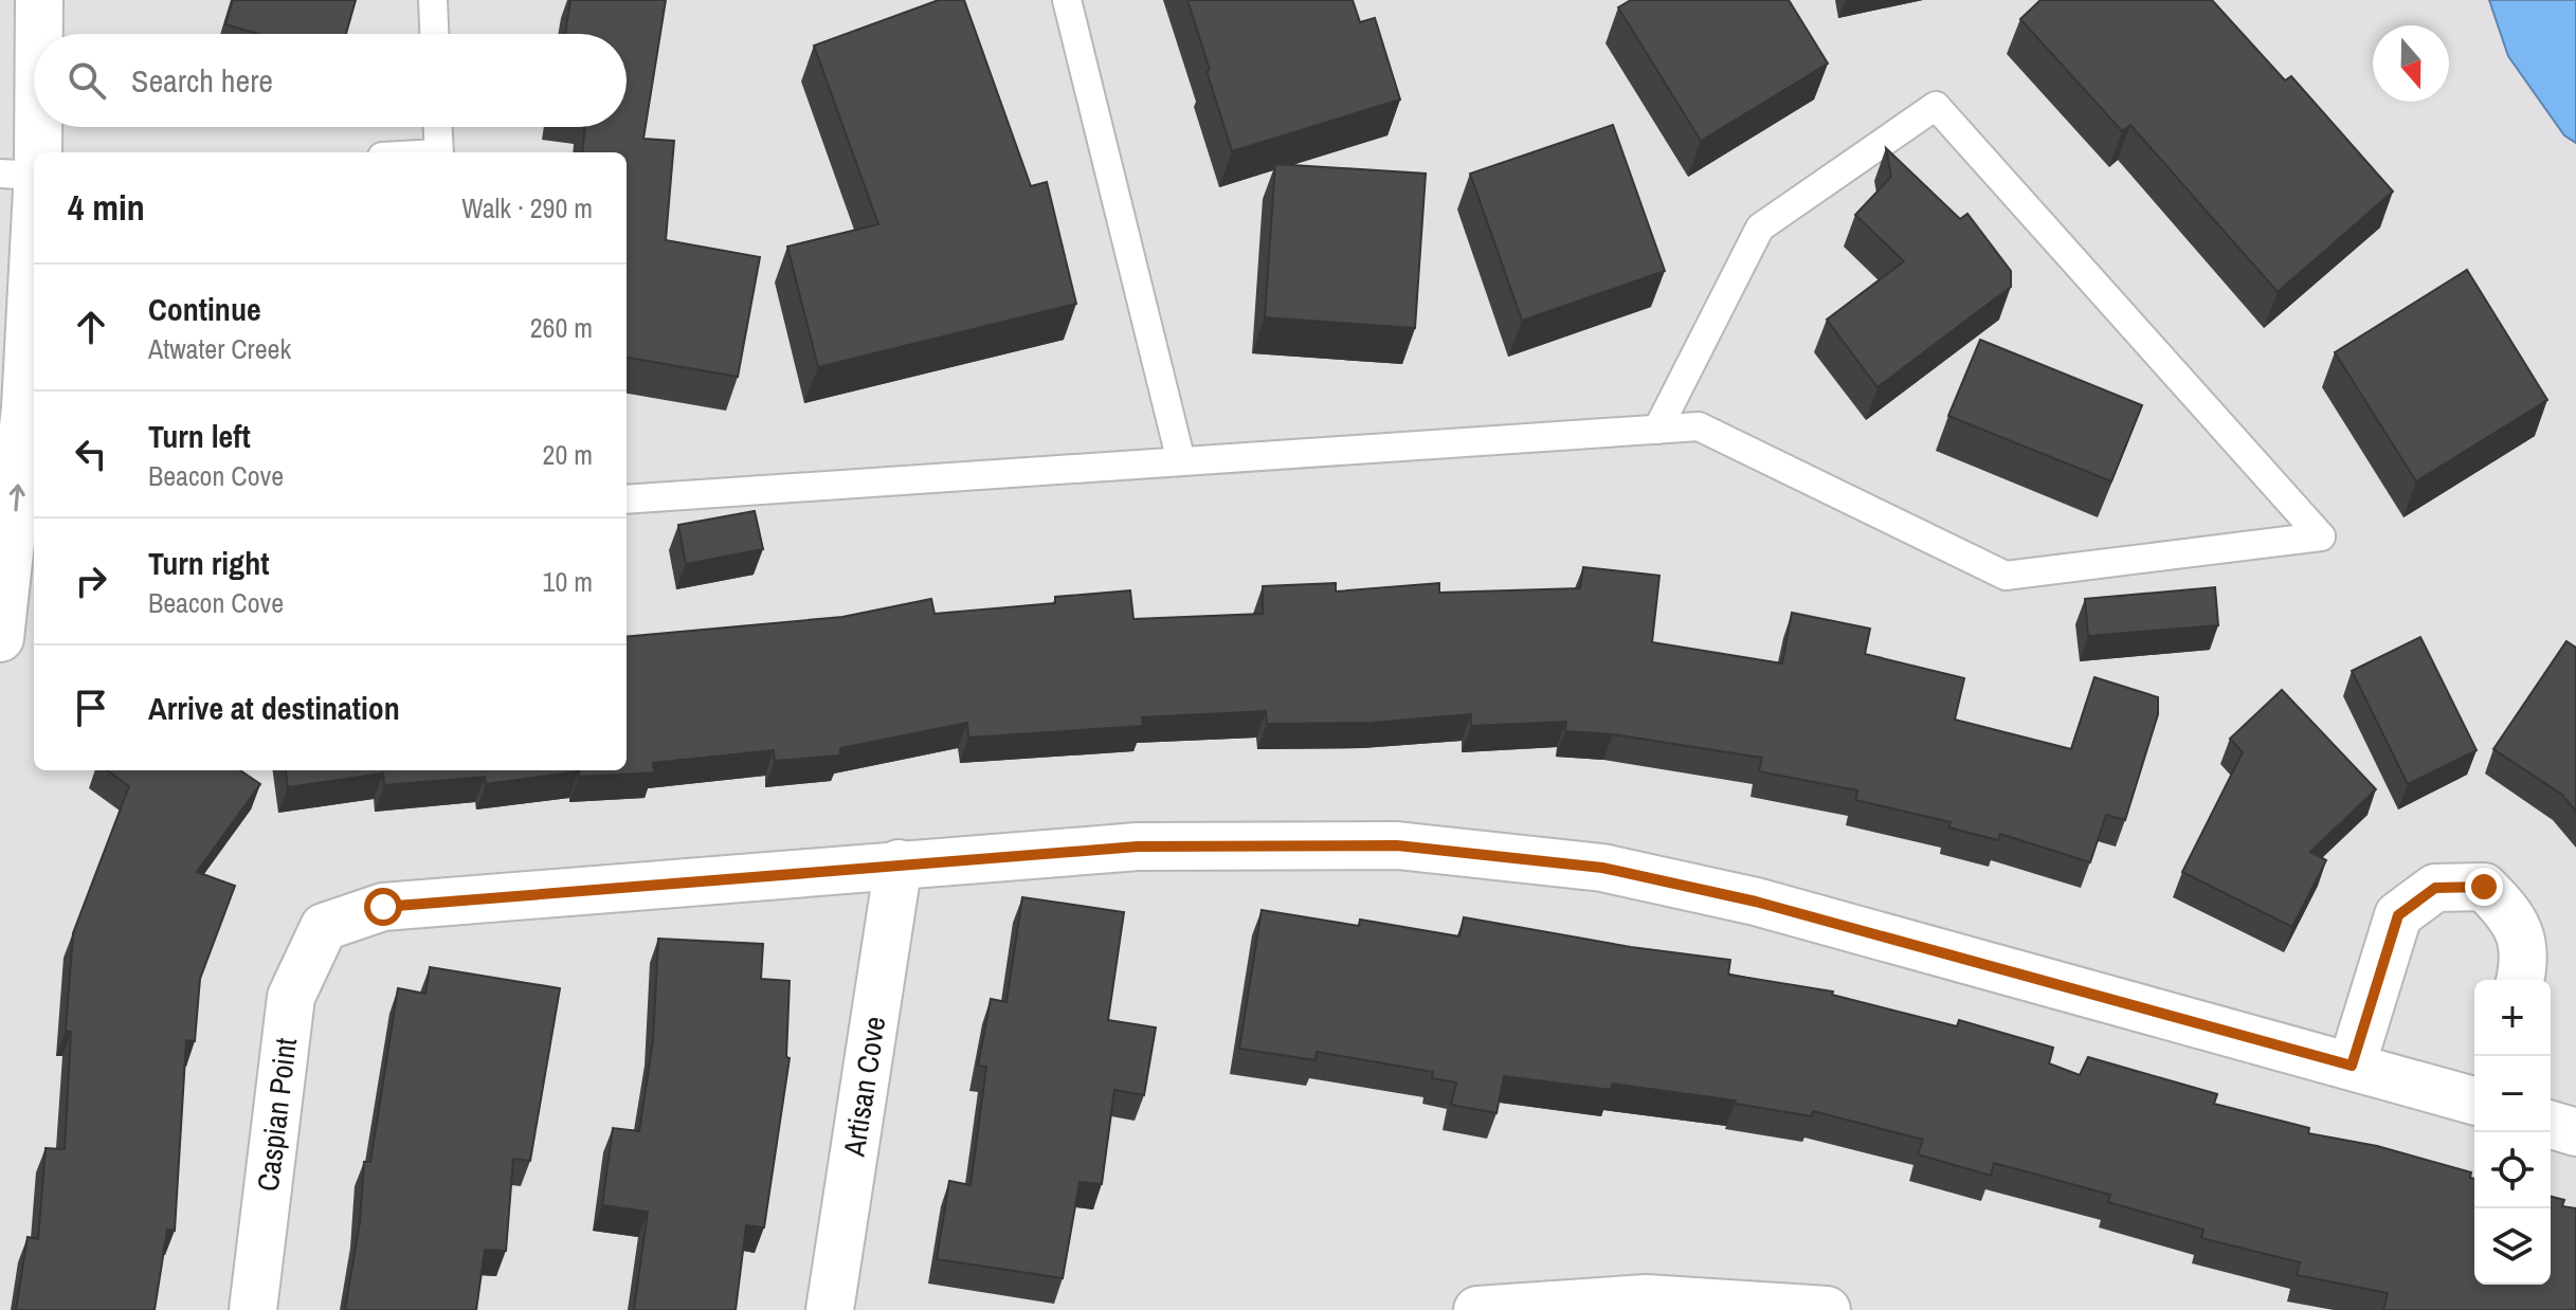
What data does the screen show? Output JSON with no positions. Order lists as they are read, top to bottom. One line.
{"streets":{"street":["Artisan Cove","Caspian Point"]},"crossings":[["Artisan Cove","Caspian Point"]],"north":"bottom","page":{"search":"Search here","heading":["4 min","Walk · 290 m"],"list":[["Continue","Atwater Creek","260 m"],["Turn left","Beacon Cove","20 m"],["Turn right","Beacon Cove","10 m"],"Arrive at destination"],"map_buttons":["+","−"]}}
